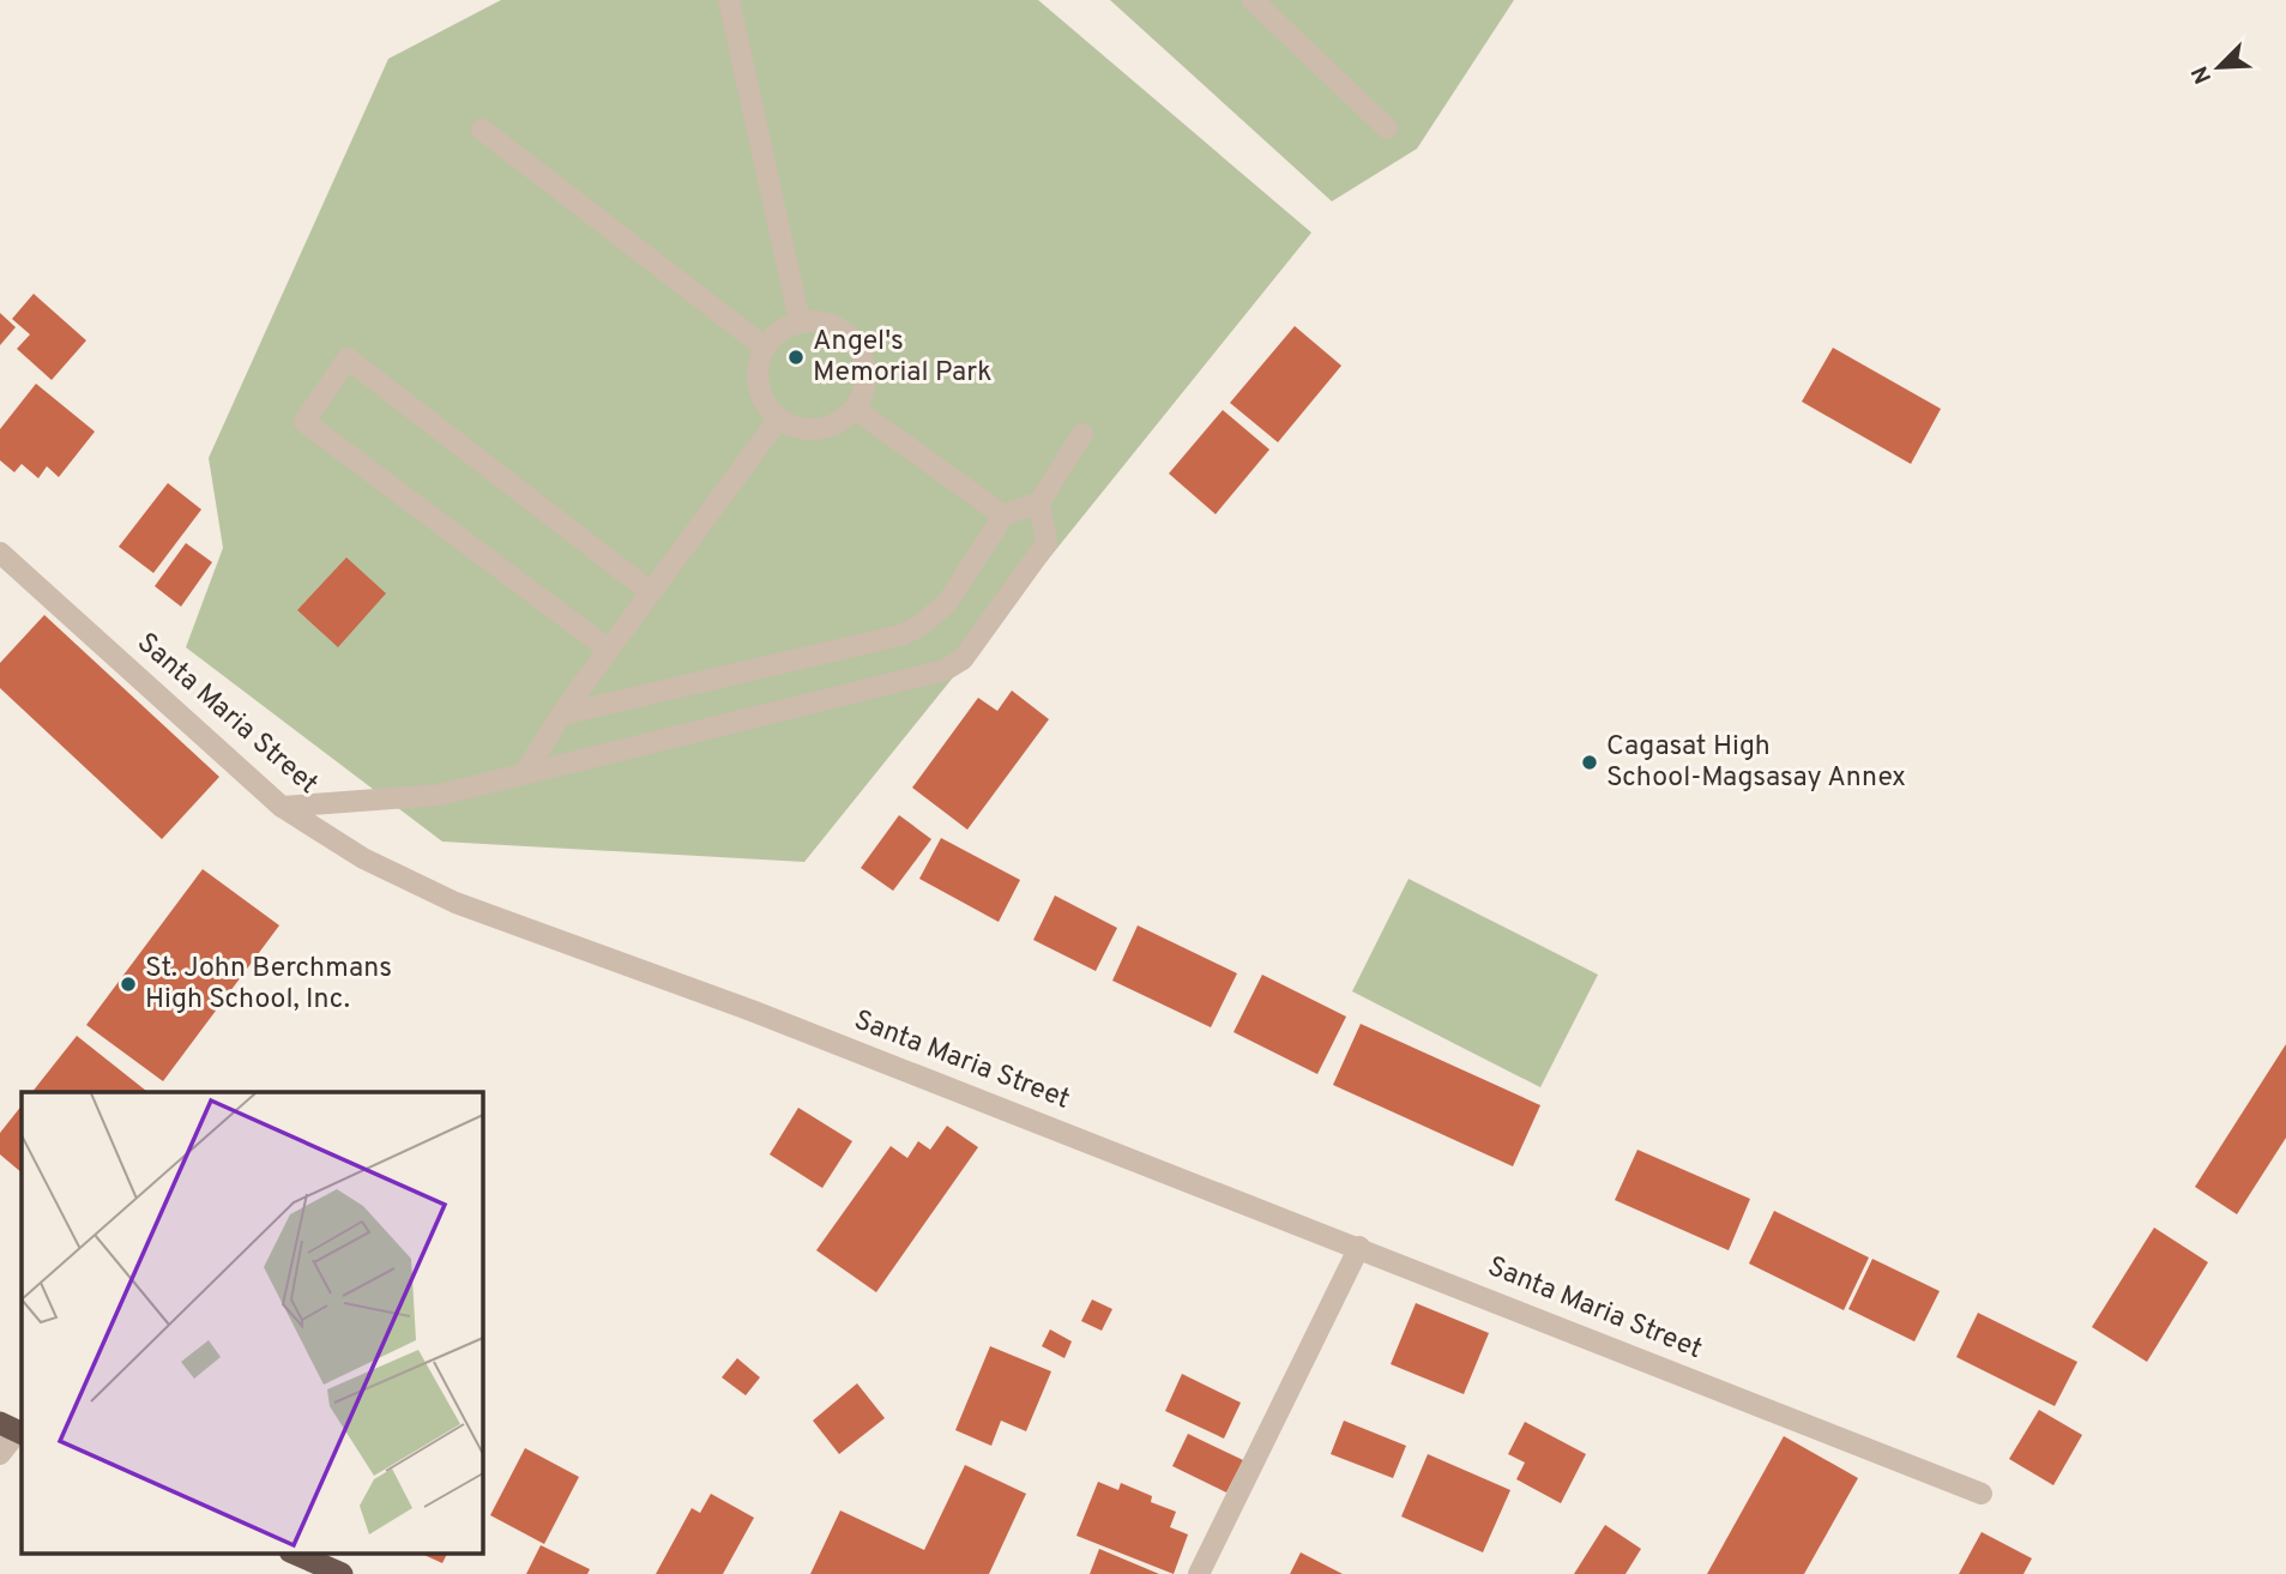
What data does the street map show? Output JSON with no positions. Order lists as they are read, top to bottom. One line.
{"streets":{"street":["Santa Maria Street"]},"places":["Angel's Memorial Park","Cagasat High School-Magsasay Annex","St. John Berchmans High School, Inc."],"north":"bottom left"}
